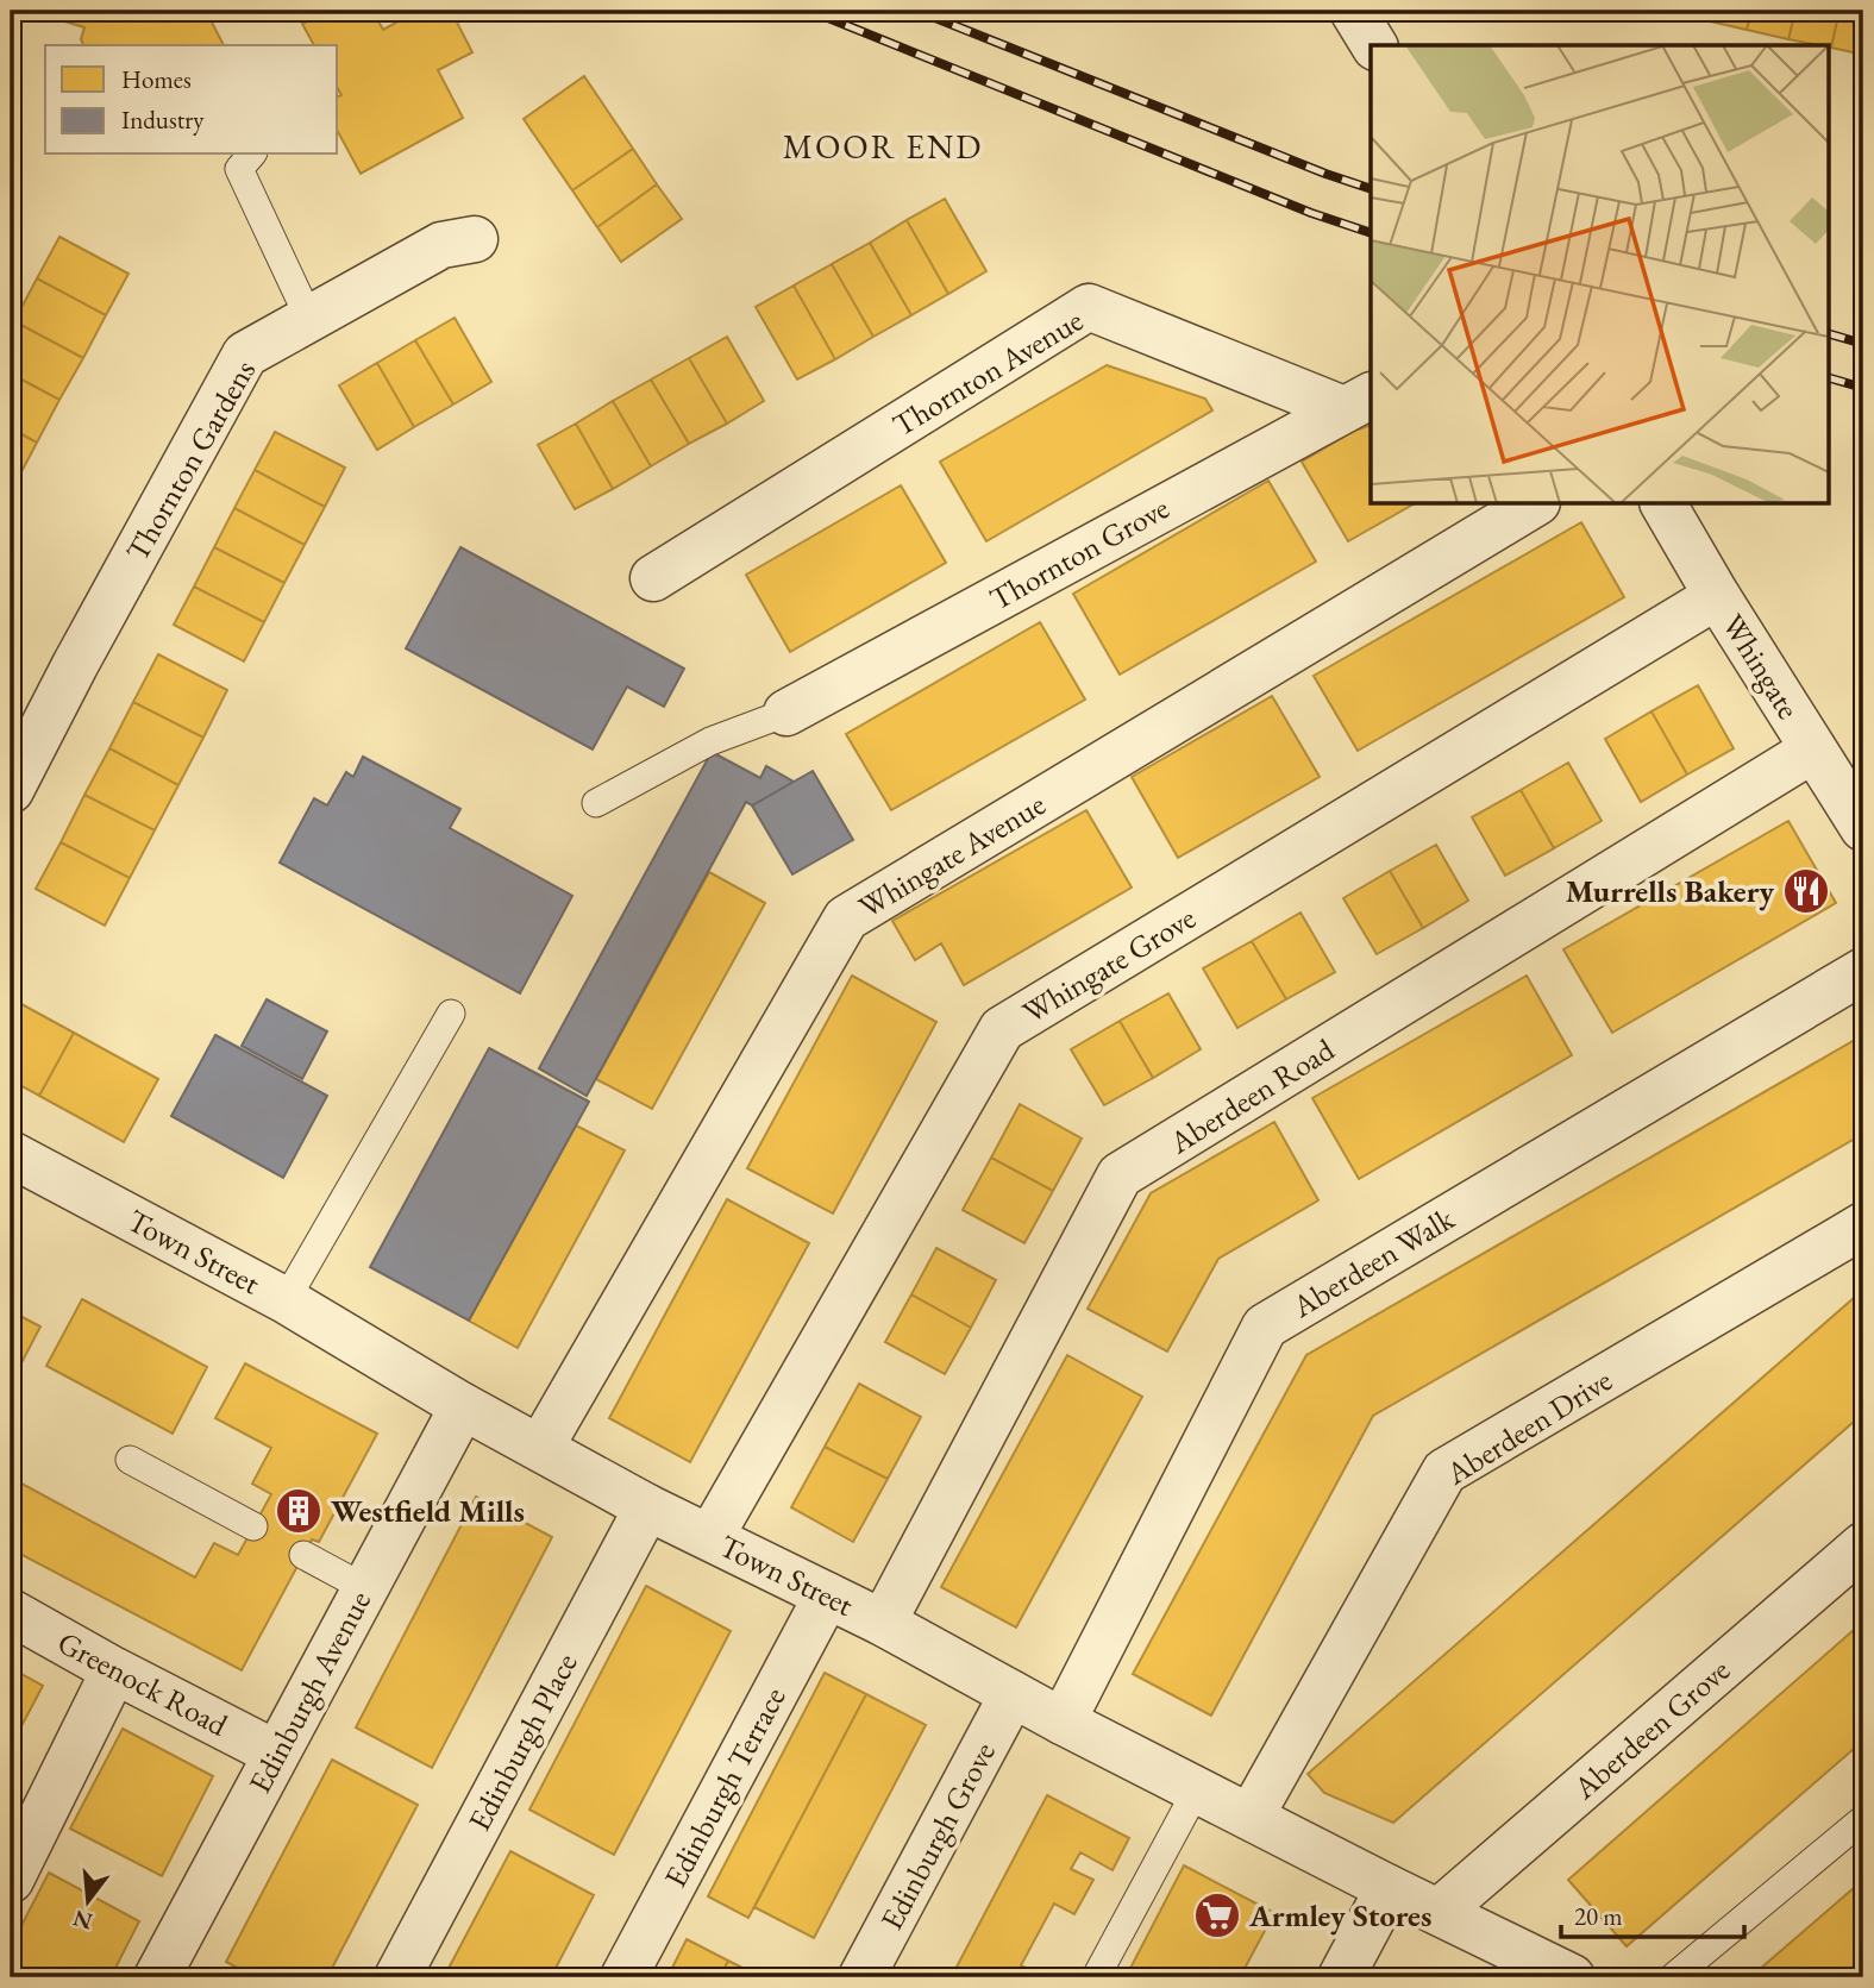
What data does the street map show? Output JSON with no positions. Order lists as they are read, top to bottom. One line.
{"streets":{"street":["Thornton Avenue","Thornton Gardens","Thornton Grove","Whingate","Whingate Avenue","Whingate Grove","Aberdeen Road","Town Street","Aberdeen Walk","Aberdeen Drive","Greenock Road","Edinburgh Avenue","Aberdeen Grove","Edinburgh Place","Edinburgh Terrace","Edinburgh Grove"]},"crossings":[["Thornton Avenue","Thornton Grove"],["Whingate","Whingate Grove"],["Whingate","Aberdeen Road"],["Whingate Avenue","Town Street"],["Whingate Grove","Town Street"],["Aberdeen Road","Town Street"],["Town Street","Aberdeen Walk"],["Town Street","Aberdeen Drive"],["Town Street","Edinburgh Avenue"],["Town Street","Aberdeen Grove"],["Town Street","Edinburgh Place"],["Town Street","Edinburgh Terrace"],["Town Street","Edinburgh Grove"],["Greenock Road","Edinburgh Avenue"]],"districts":["MOOR END"],"places":{"restaurant":["Murrells Bakery"],"building":["Westfield Mills"],"supermarket":["Armley Stores"]},"legend":["Homes","Industry"],"scale_bar":"20 m","north":"bottom"}
